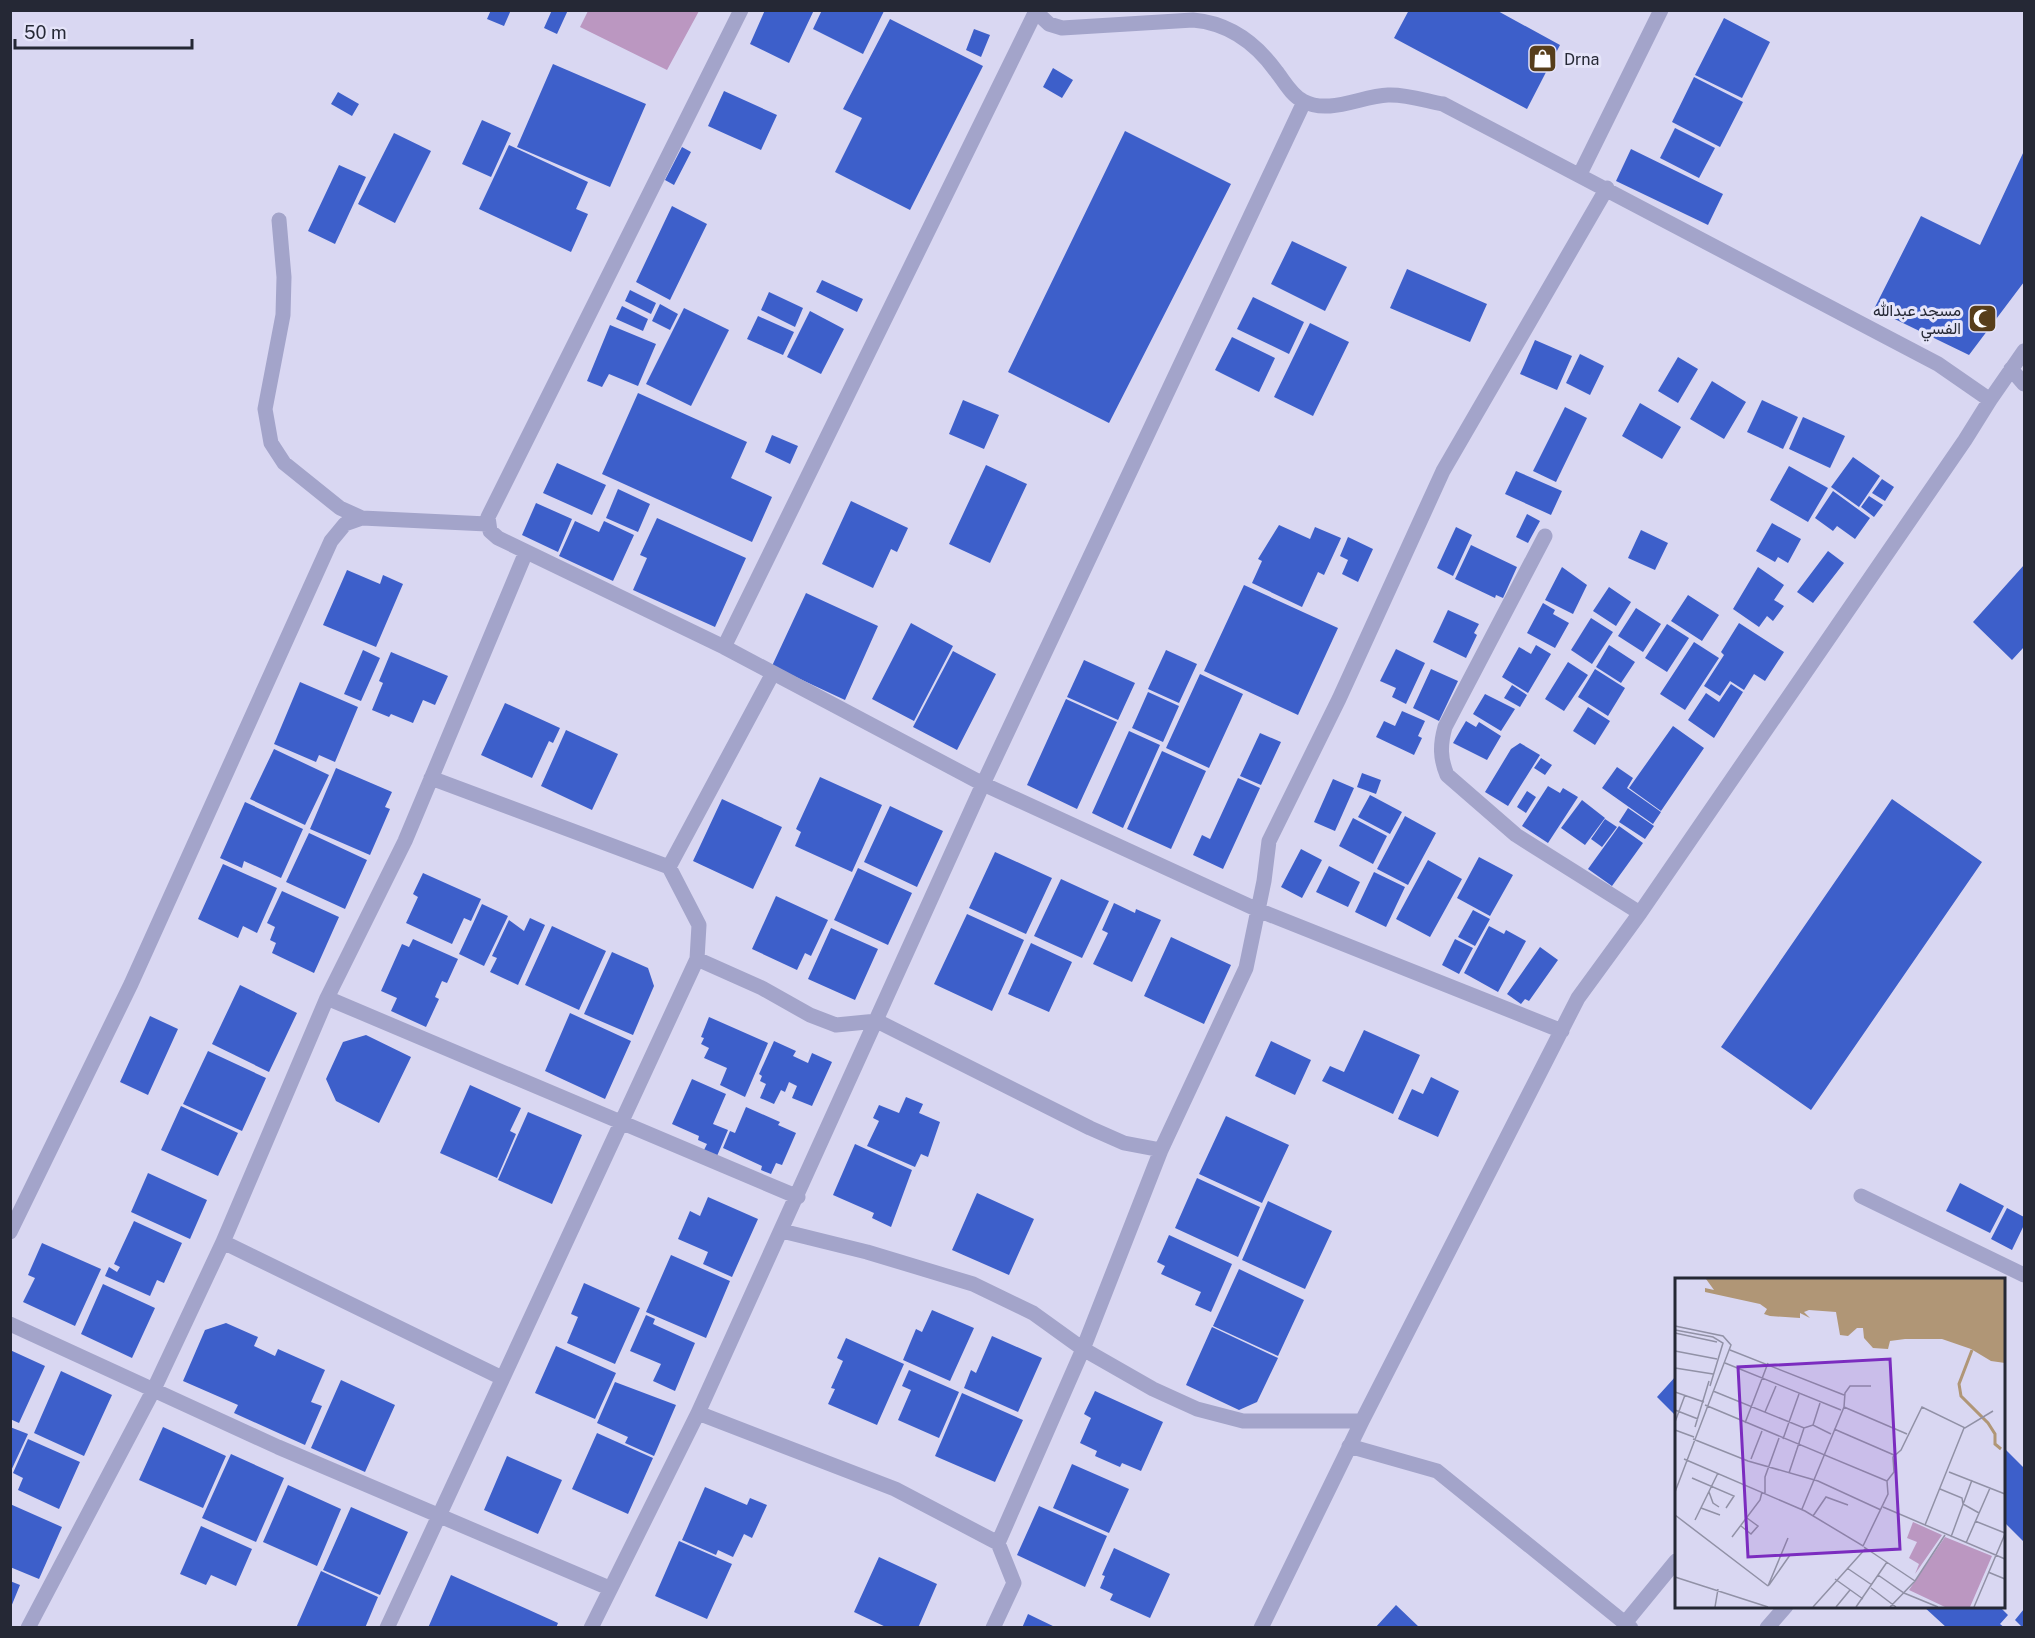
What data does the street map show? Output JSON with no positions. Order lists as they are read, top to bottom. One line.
{"places":{"shop":["Drna"],"mosque":["مسجد عبدالله الفسي"]},"scale_bar":"50 m"}
